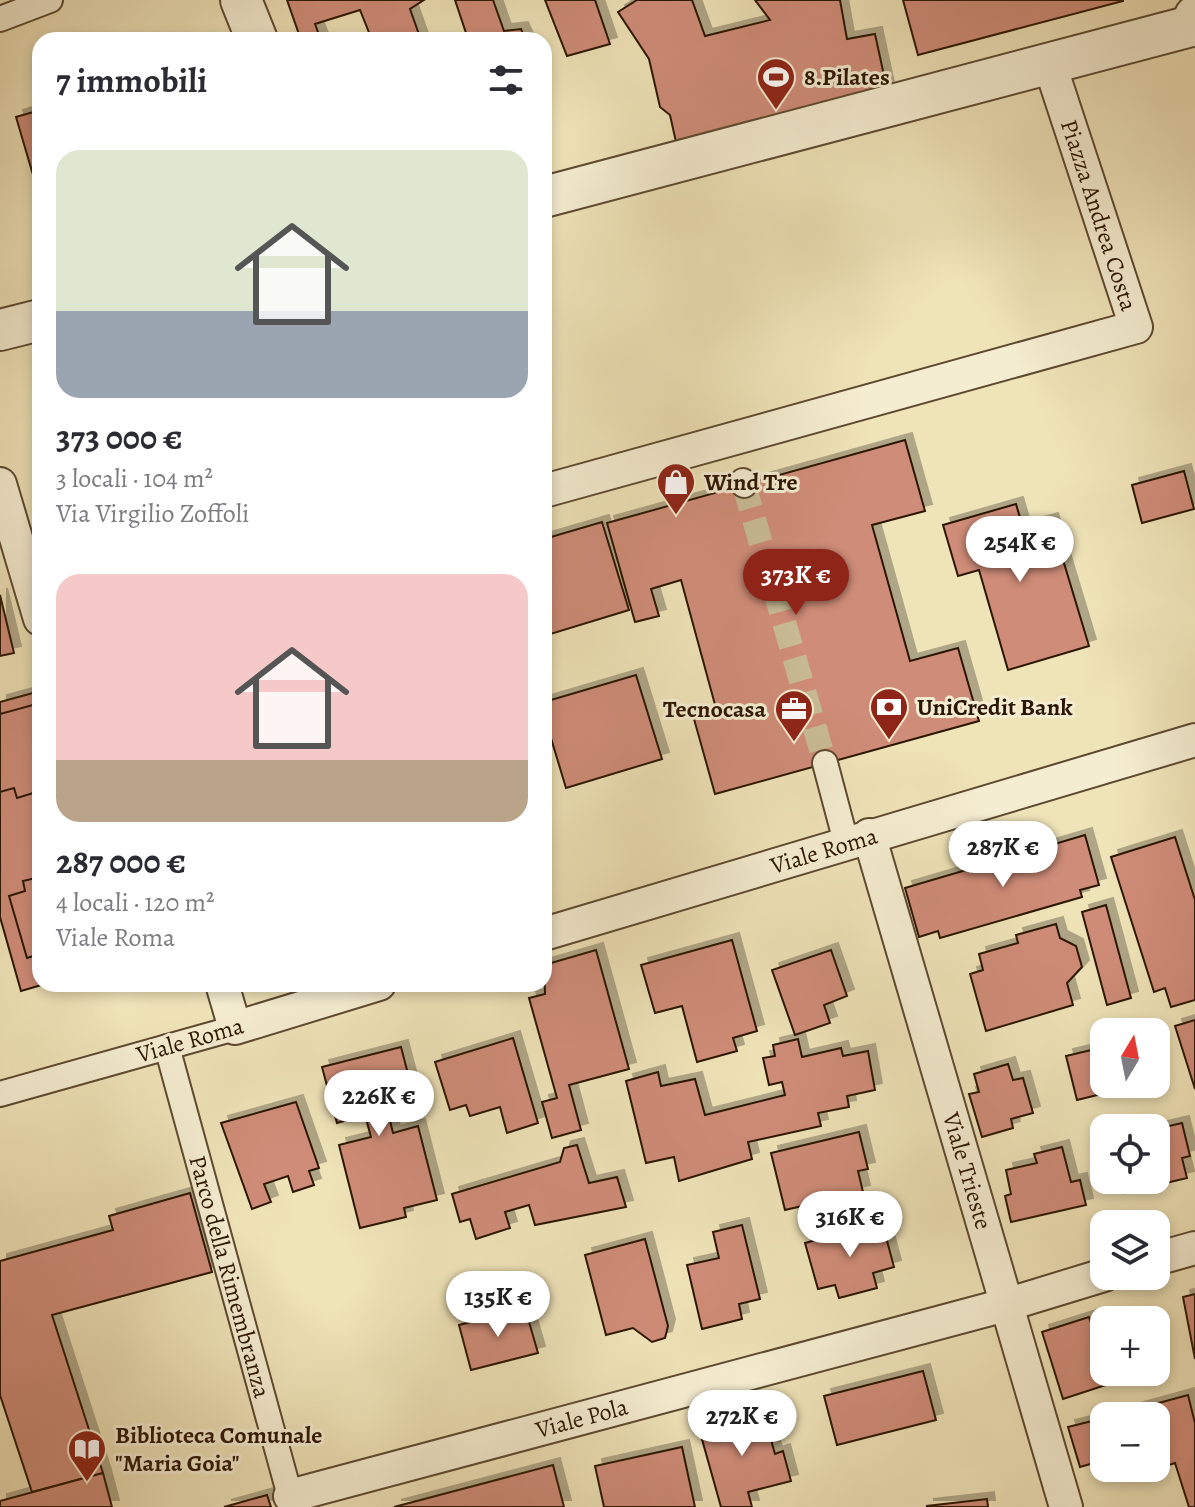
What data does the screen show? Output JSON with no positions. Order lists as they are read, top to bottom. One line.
{"streets":{"street":["Piazza Andrea Costa","Viale Roma","Viale Trieste","Parco della Rimembranza","Viale Pola"]},"crossings":[["Viale Roma","Viale Trieste"],["Viale Roma","Parco della Rimembranza"],["Viale Trieste","Viale Pola"],["Parco della Rimembranza","Viale Pola"]],"places":{"sports":["8.Pilates"],"shop":["Wind Tre"],"bank":["UniCredit Bank"],"office":["Tecnocasa"],"library":["Biblioteca Comunale \"Maria Goia\""]},"north":"top","page":{"heading":"7 immobili","list":[{"name":"373 000 €","note":"3 locali · 104 m² · Via Virgilio Zoffoli"},{"name":"287 000 €","note":"4 locali · 120 m² · Viale Roma"}],"price":["254K €","373K €","287K €","226K €","316K €","135K €","272K €"],"map_buttons":["+","−"]}}
